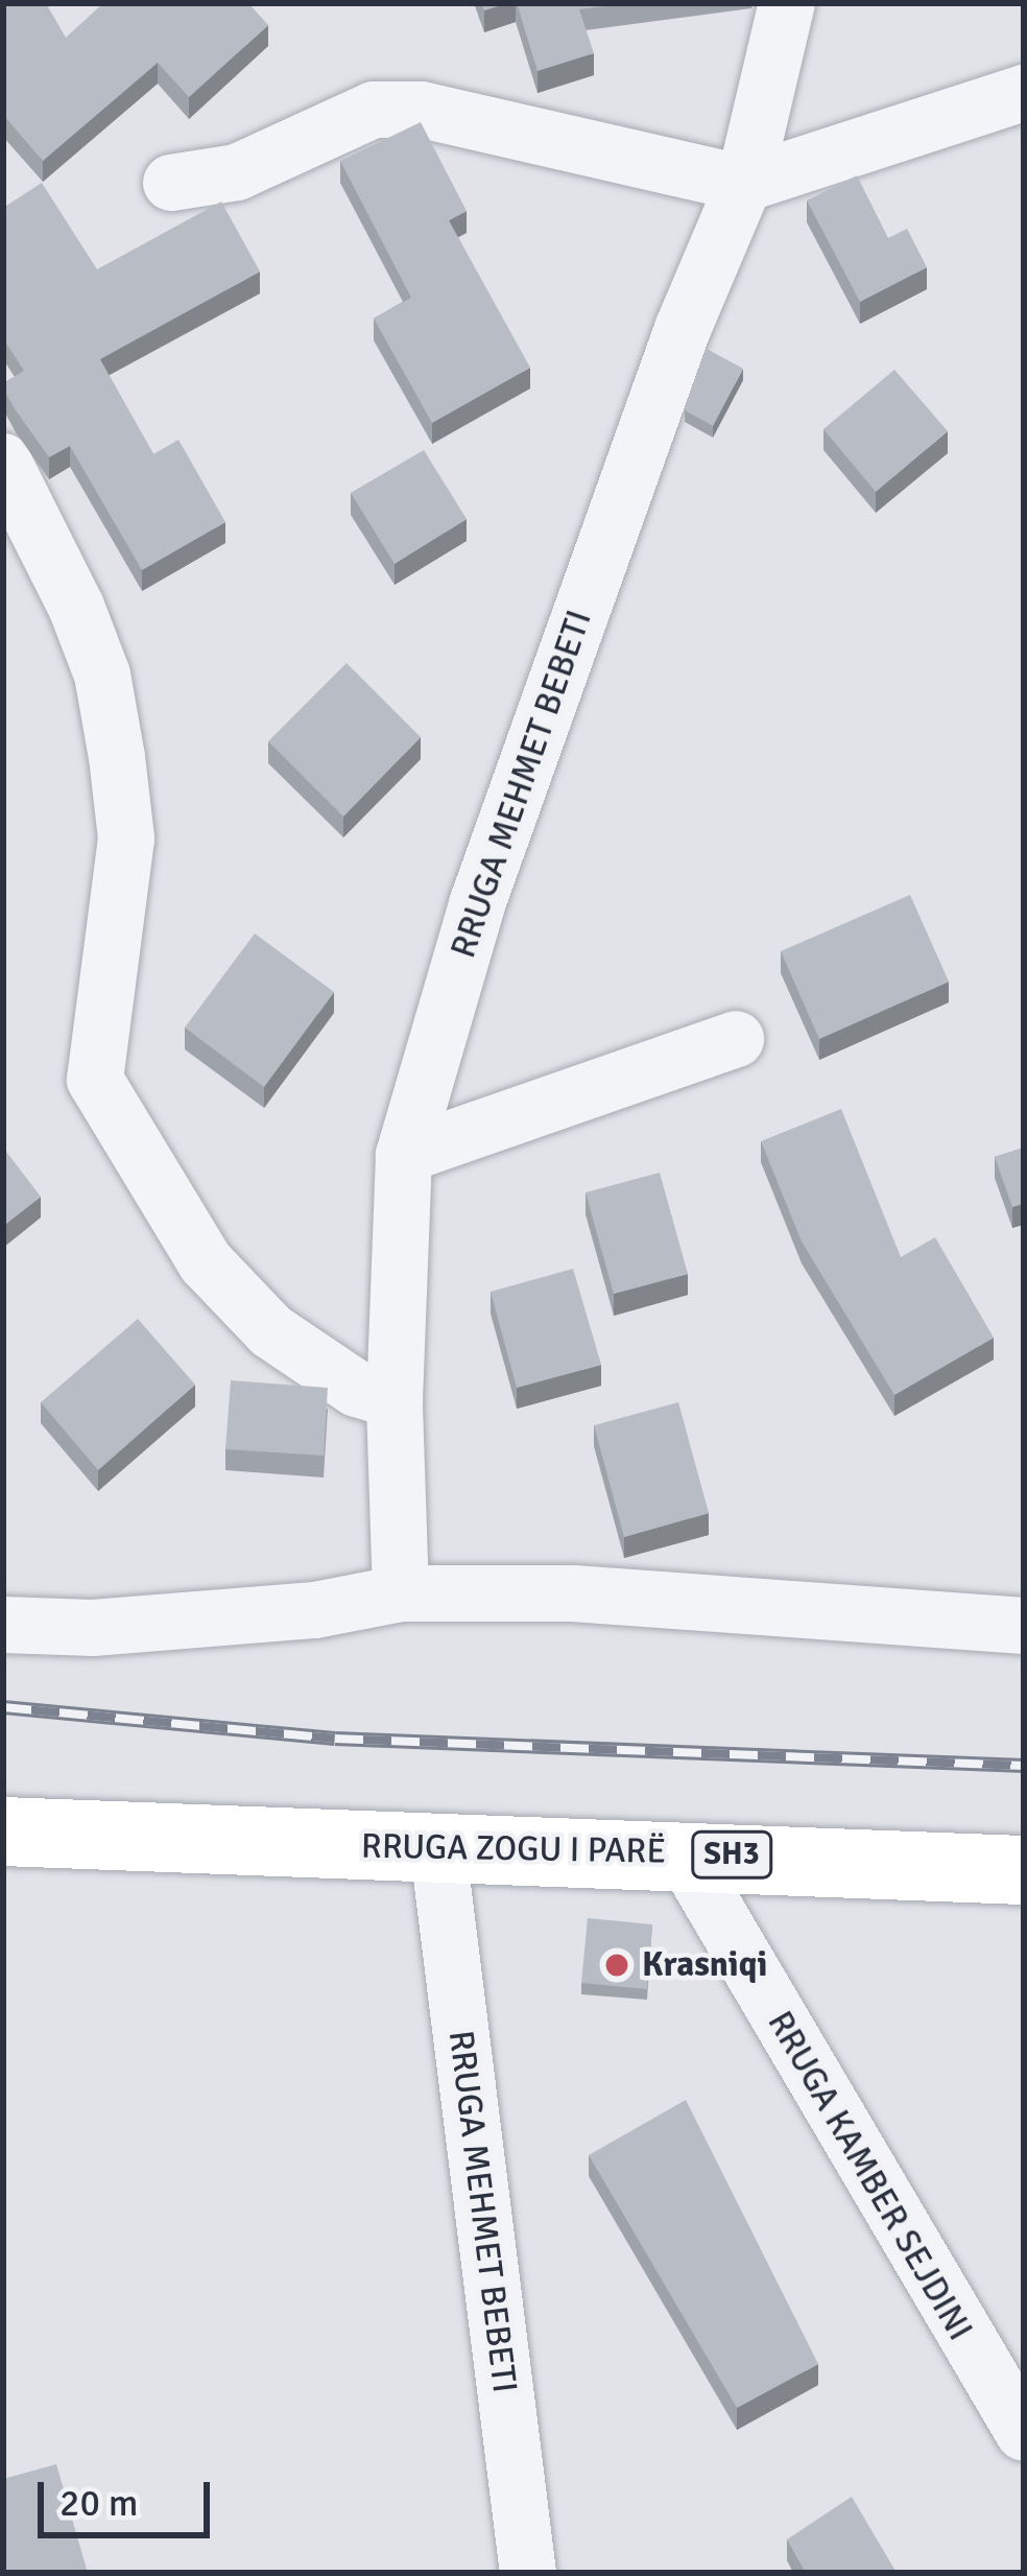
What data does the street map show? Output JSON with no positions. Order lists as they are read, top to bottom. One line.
{"streets":{"main road":["RRUGA ZOGU I PARË","SH3"],"street":["RRUGA MEHMET BEBETI","RRUGA KAMBER SEJDINI"]},"crossings":[["RRUGA MEHMET BEBETI","RRUGA ZOGU I PARË"],["RRUGA ZOGU I PARË","RRUGA KAMBER SEJDINI"]],"places":["Krasniqi"],"scale_bar":"20 m"}
